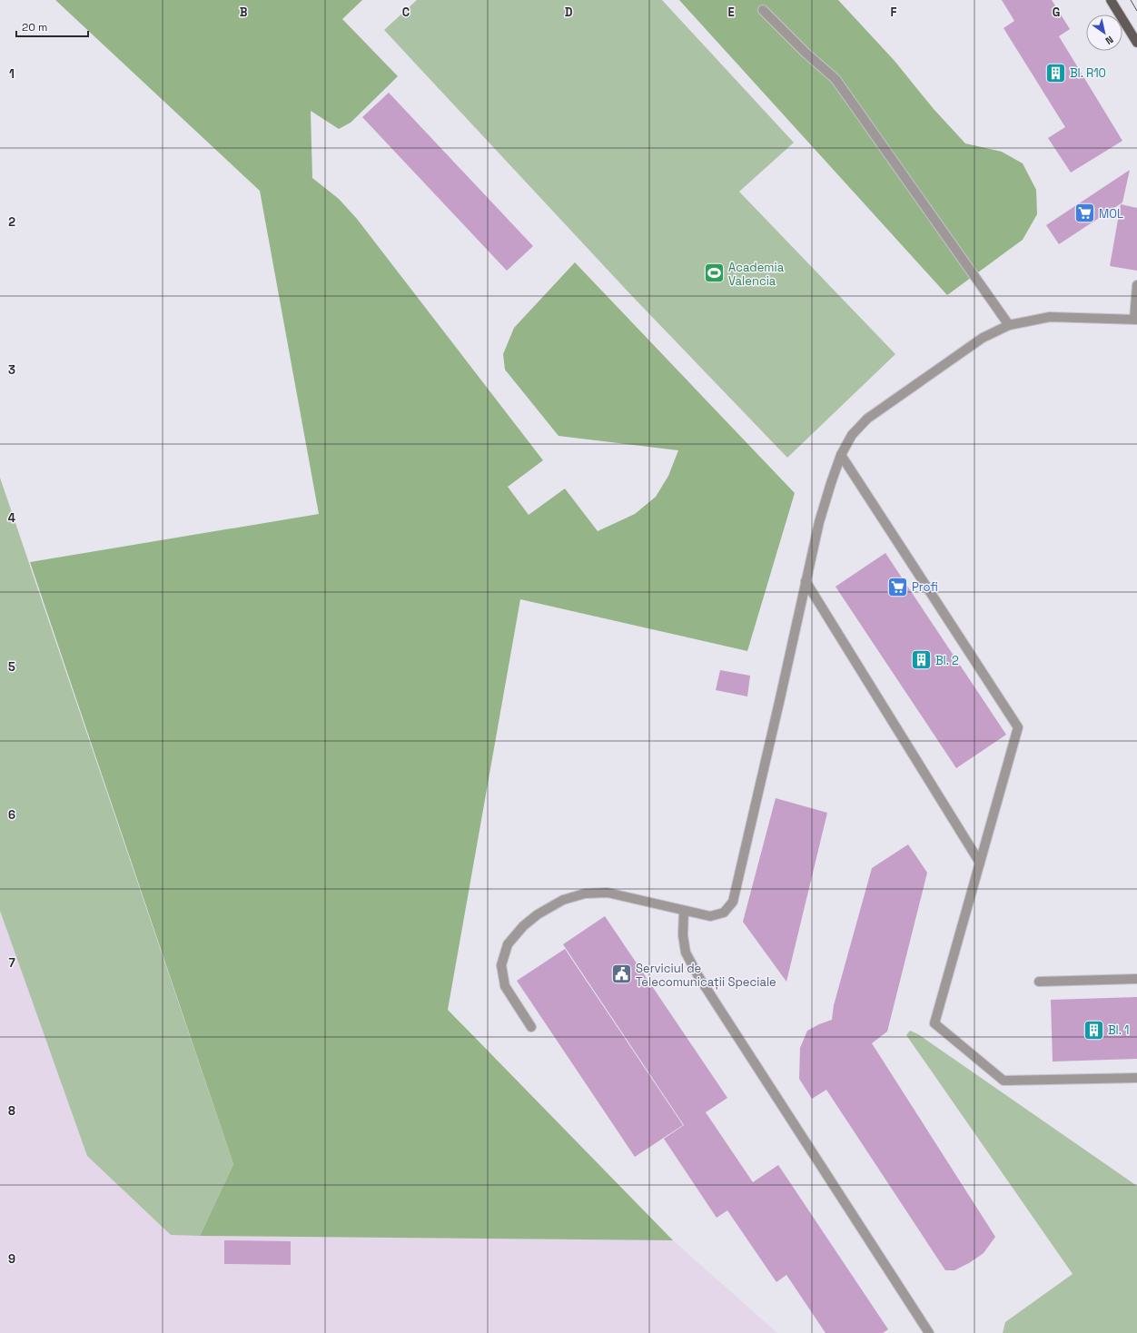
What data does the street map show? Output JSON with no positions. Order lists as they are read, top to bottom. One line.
{"places":{"building":["Bl. R10","Bl. 2","Bl. 1"],"supermarket":["MOL","Profi"],"sports":["Academia Valencia"],"public building":["Serviciul de Telecomunicații Speciale"]},"scale_bar":"20 m","north":"bottom right","grid":{"columns":["B","C","D","E","F","G"],"rows":["1","2","3","4","5","6","7","8","9"]}}
